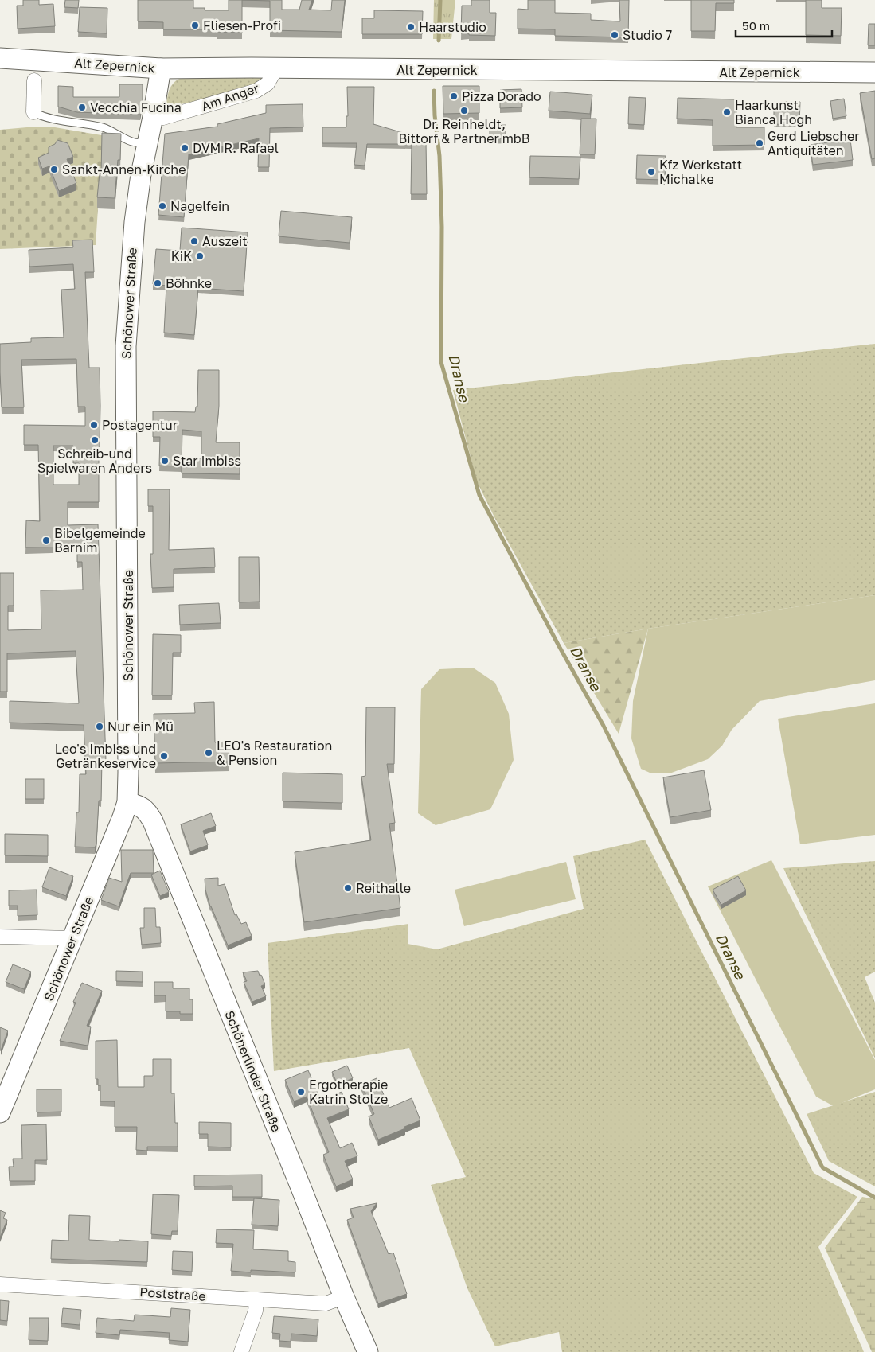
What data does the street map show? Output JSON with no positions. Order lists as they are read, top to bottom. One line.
{"streets":{"street":["Alt Zepernick","Am Anger","Schönower Straße","Schönerlinder Straße","Poststraße"]},"crossings":[["Alt Zepernick","Am Anger"],["Alt Zepernick","Schönower Straße"],["Am Anger","Schönower Straße"],["Schönower Straße","Schönerlinder Straße"],["Schönerlinder Straße","Poststraße"]],"water":["Dranse"],"places":["Fliesen-Profi","Haarstudio","Studio 7","Pizza Dorado","Vecchia Fucina","Dr. Reinheldt, Bittorf & Partner mbB","Haarkunst Bianca Hogh","Gerd Liebscher Antiquitäten","DVM R. Rafael","Sankt-Annen-Kirche","Kfz Werkstatt Michalke","Nagelfein","Auszeit","KiK","Böhnke","Postagentur","Schreib-und Spielwaren Anders","Star Imbiss","Bibelgemeinde Barnim","Nur ein Mü","LEO's Restauration & Pension","Leo's Imbiss und Getränkeservice","Reithalle","Ergotherapie Katrin Stolze"],"scale_bar":"50 m"}
